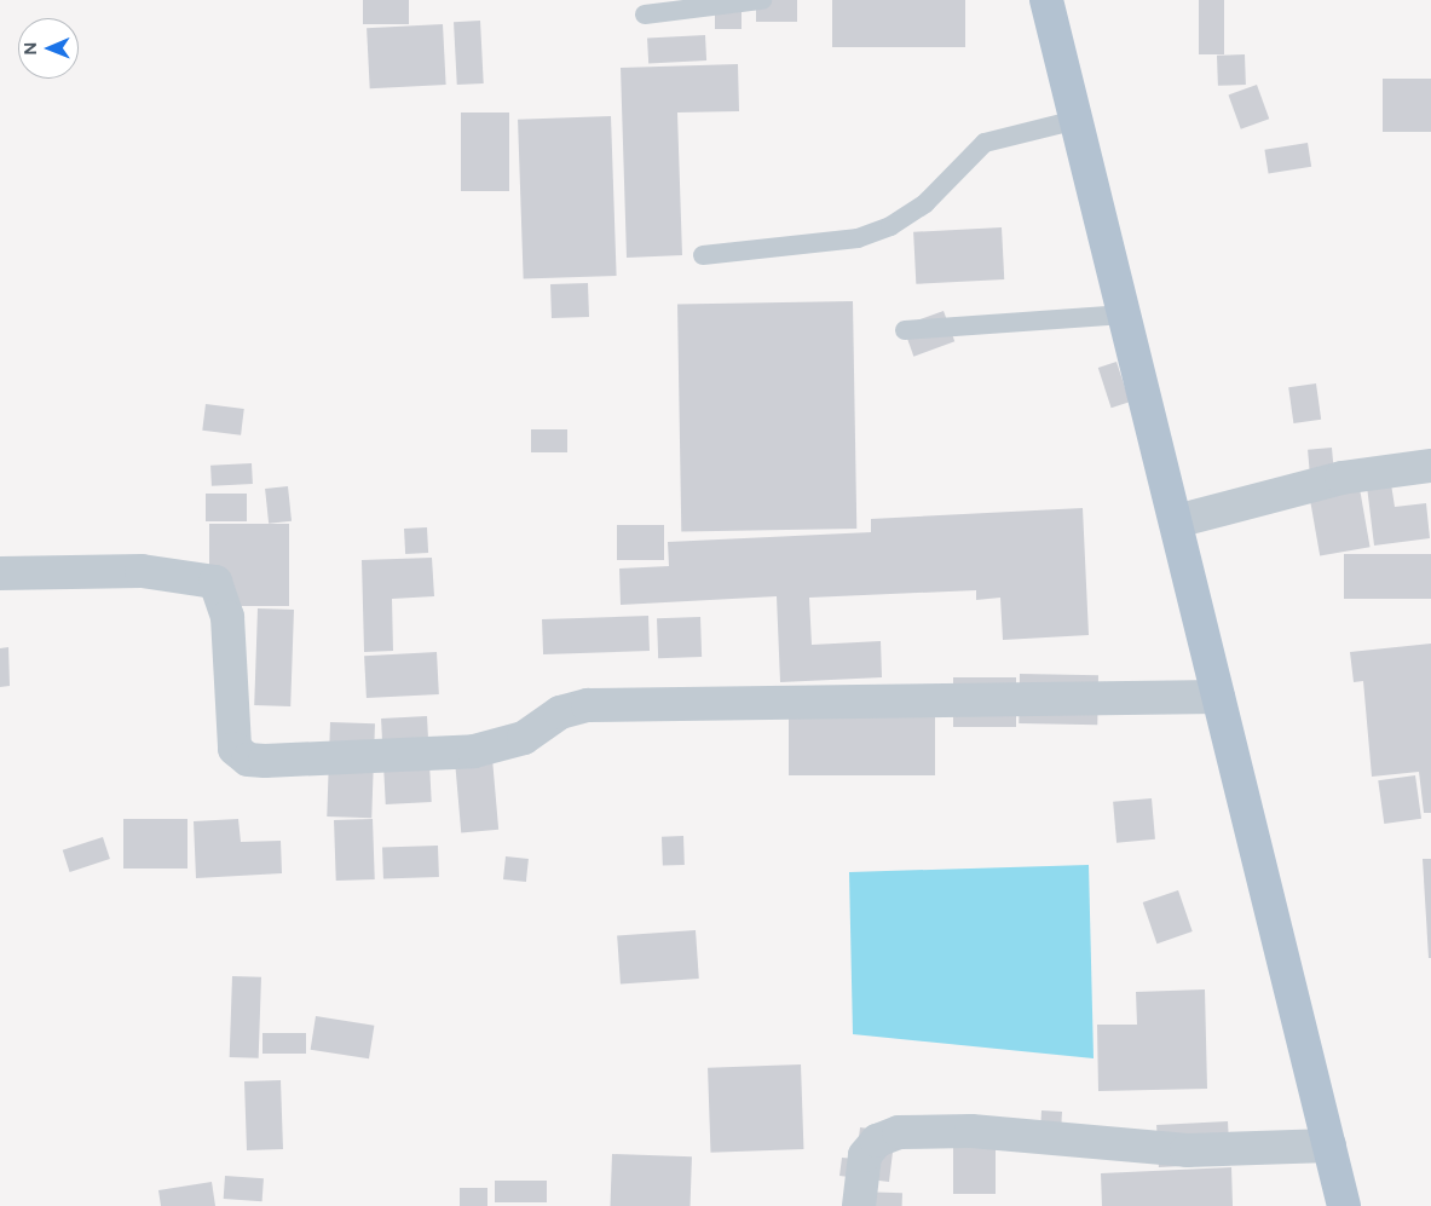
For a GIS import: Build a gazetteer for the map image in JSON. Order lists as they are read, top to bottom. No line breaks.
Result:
{"north":"left"}
